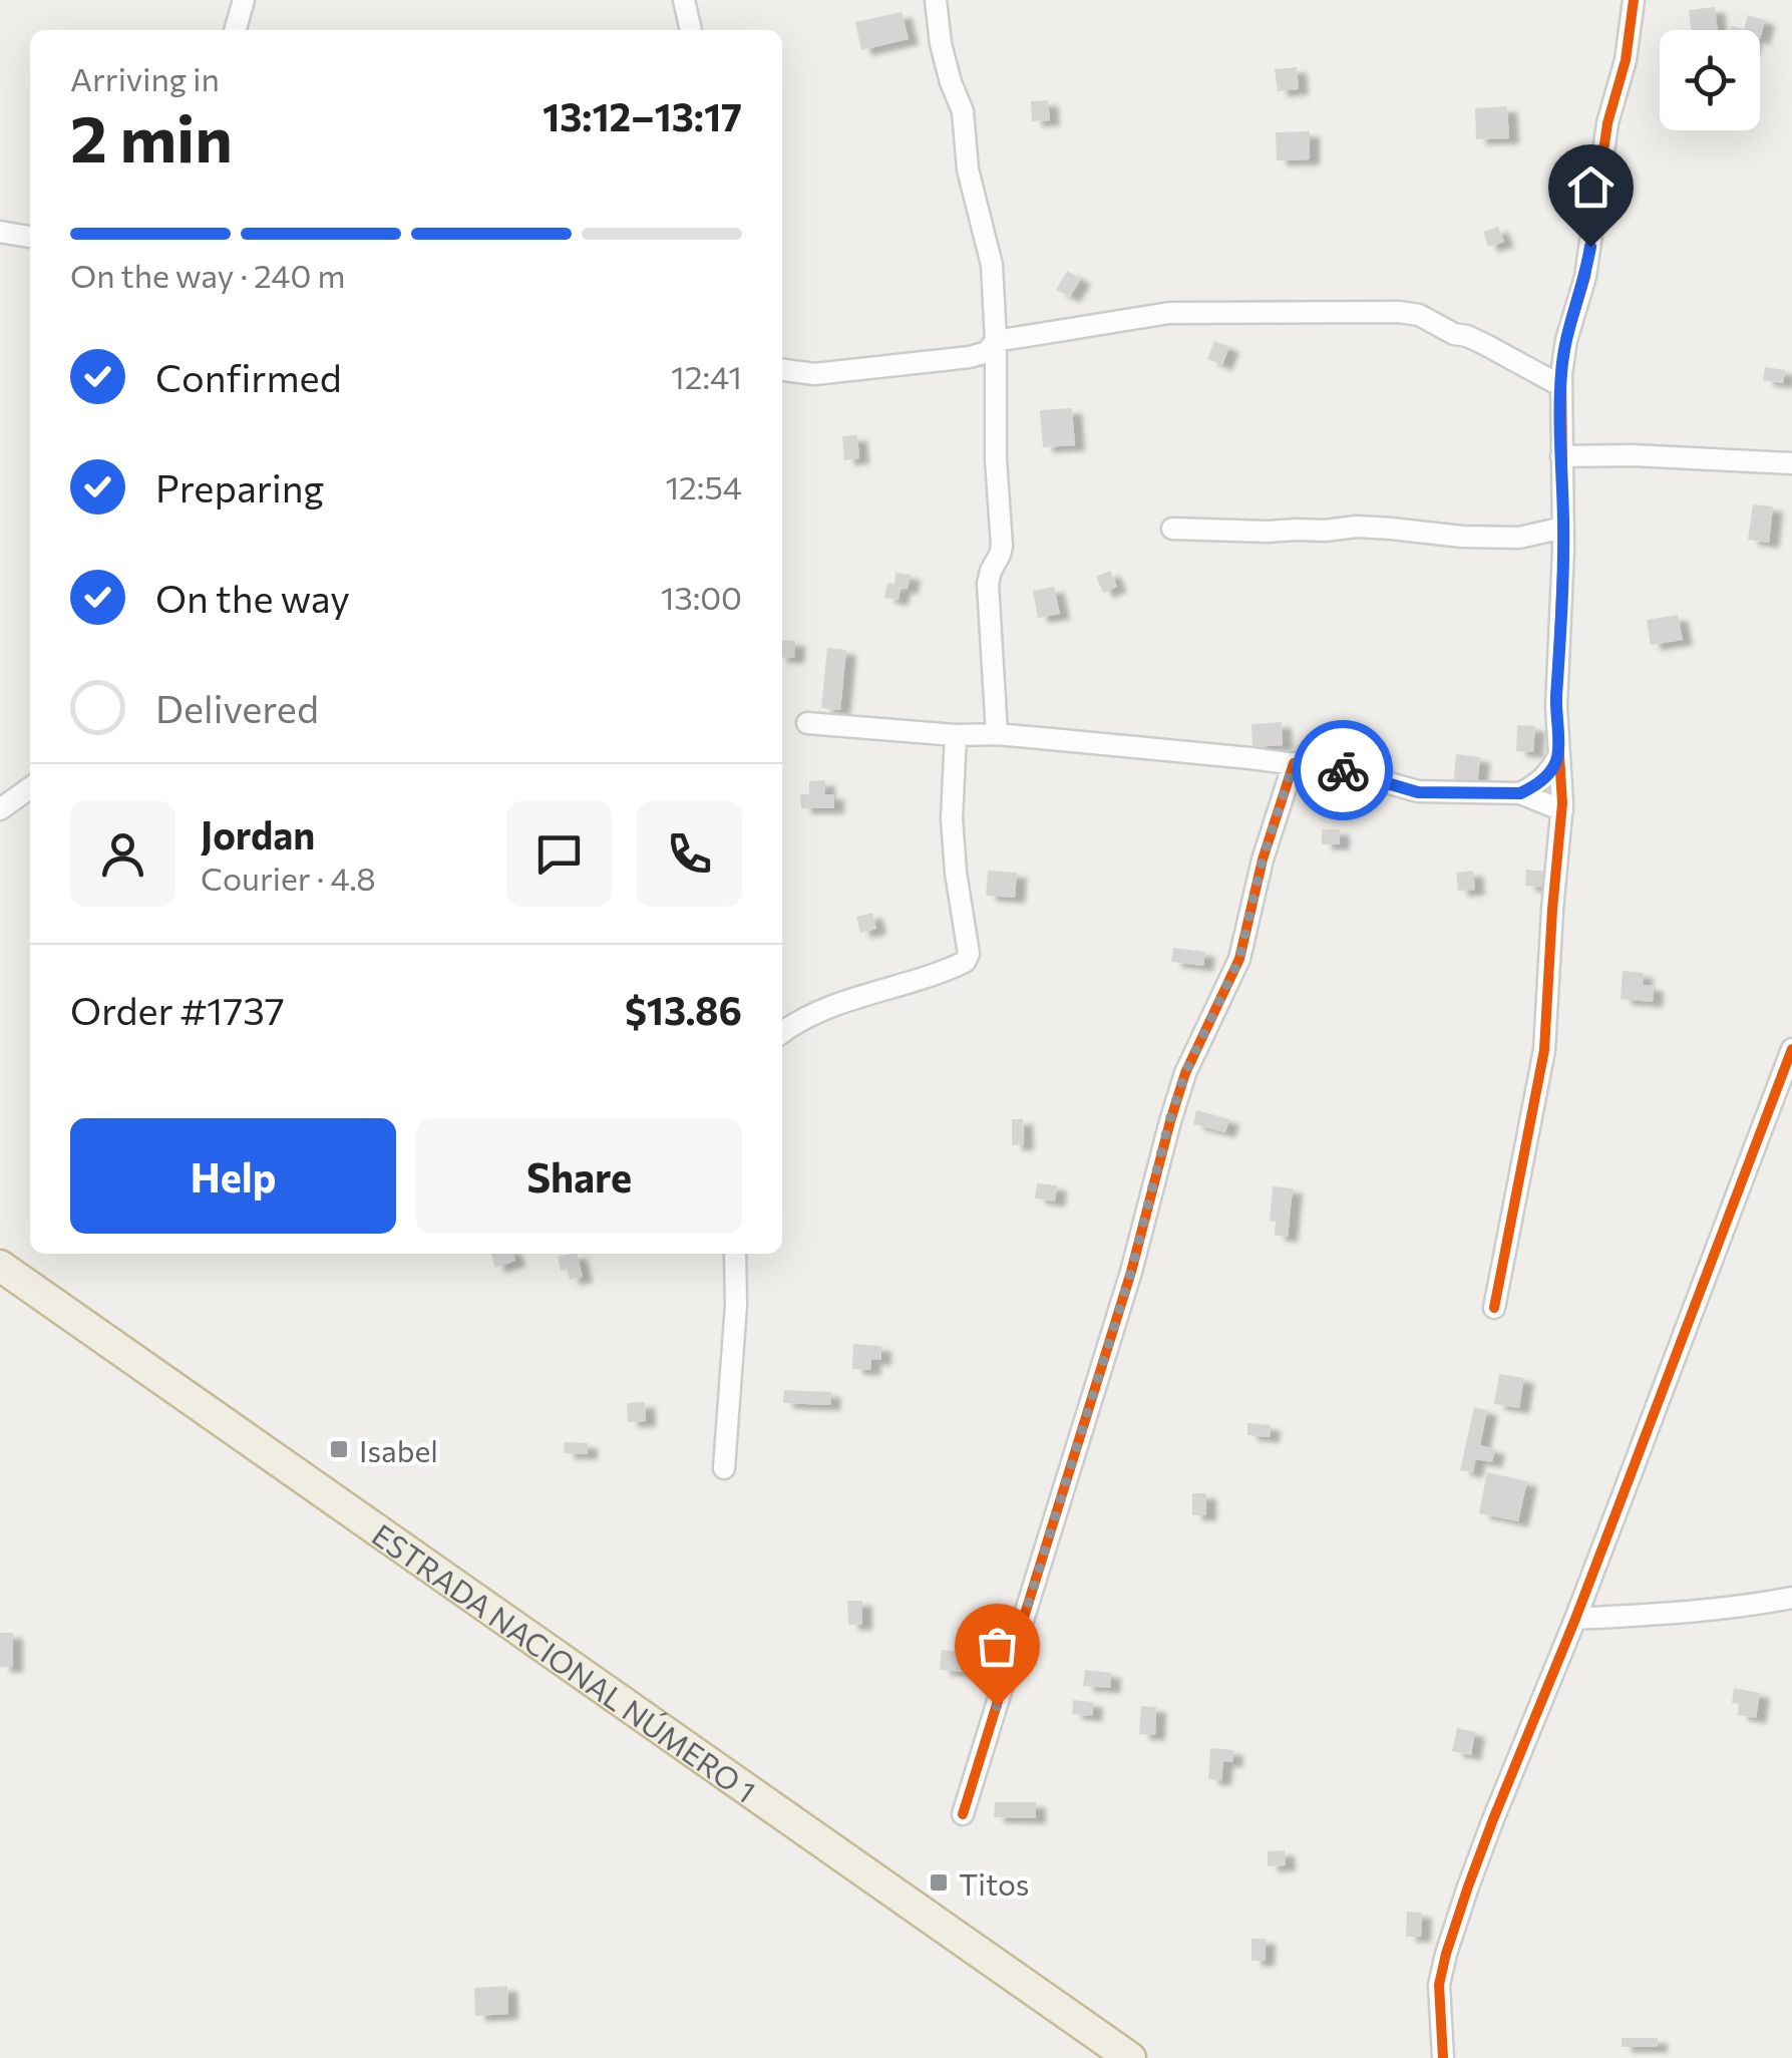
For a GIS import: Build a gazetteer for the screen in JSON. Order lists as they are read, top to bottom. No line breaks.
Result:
{"streets":{"highway":["ESTRADA NACIONAL NÚMERO 1"]},"places":{"transit":["Isabel","Titos"]},"page":{"heading":["2 min","Arriving in","13:12–13:17"],"panel":["Jordan","Courier · 4.8","Order #1737","$13.86"],"bar":"On the way · 240 m","list":[["Confirmed","12:41"],["Preparing","12:54"],["On the way","13:00"],"Delivered"],"buttons":["Help","Share"]}}
